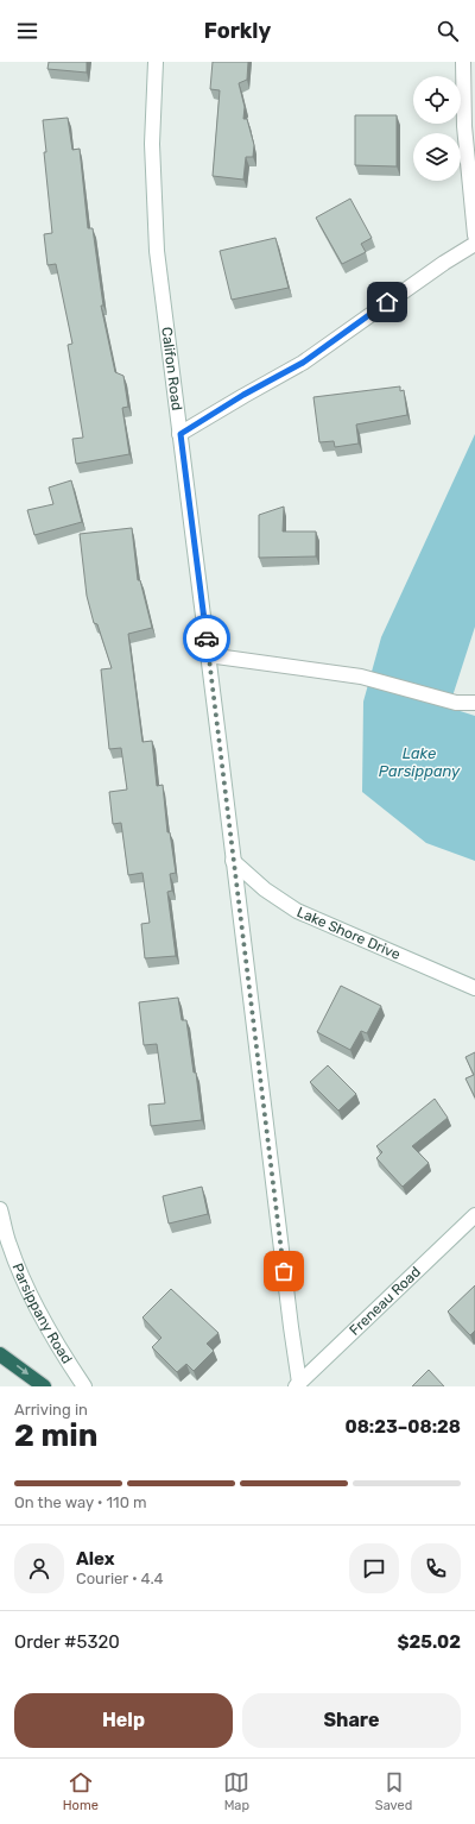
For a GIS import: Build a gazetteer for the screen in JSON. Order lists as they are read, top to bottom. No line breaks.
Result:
{"streets":{"street":["Califon Road","Lake Shore Drive","Freneau Road","Parsippany Road"]},"crossings":[["Califon Road","Lake Shore Drive"],["Califon Road","Freneau Road"]],"water":["Lake Parsippany"],"page":{"header":"Forkly","heading":["2 min","Arriving in","08:23–08:28"],"panel":["Alex","Courier · 4.4","Order #5320","$25.02"],"bar":"On the way · 110 m","buttons":["Help","Share"],"tabs":["Home","Map","Saved"]}}
